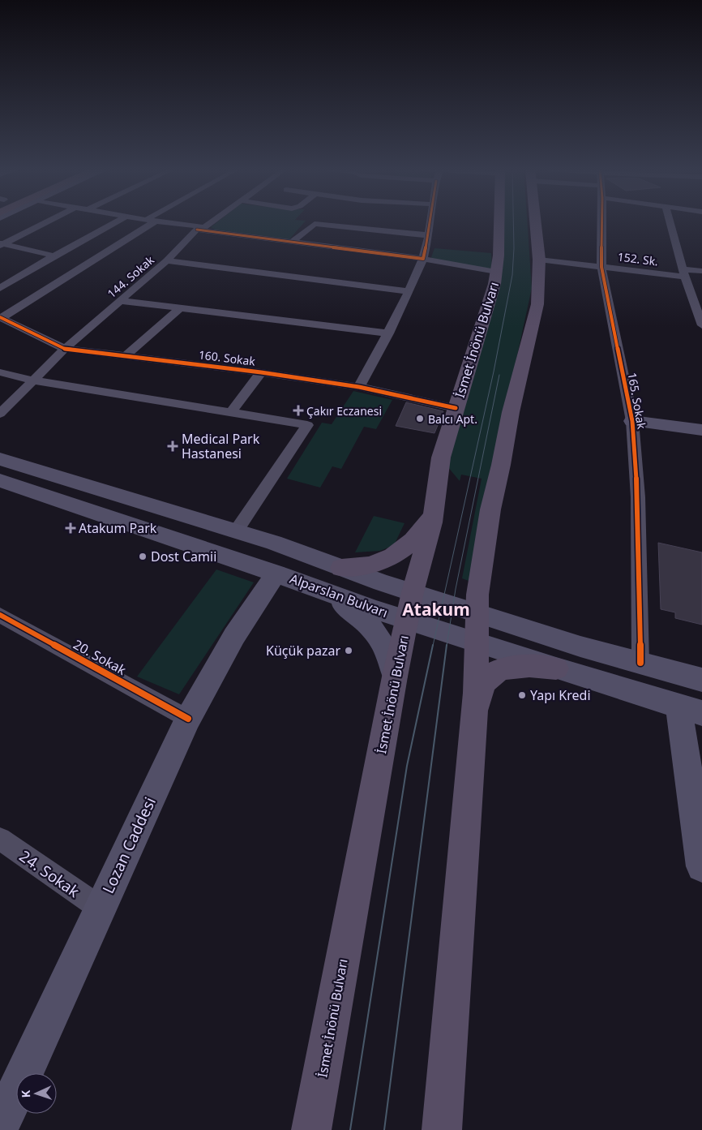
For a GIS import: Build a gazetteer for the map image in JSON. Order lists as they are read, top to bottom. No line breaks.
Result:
{"streets":{"main road":["İsmet İnönü Bulvarı","Alparslan Bulvarı","Lozan Caddesi"],"street":["152. Sk.","144. Sokak","160. Sokak","165. Sokak","20. Sokak","24. Sokak"]},"crossings":[["152. Sk.","165. Sokak"],["144. Sokak","160. Sokak"],["İsmet İnönü Bulvarı","160. Sokak"],["İsmet İnönü Bulvarı","Alparslan Bulvarı"],["165. Sokak","Alparslan Bulvarı"],["Alparslan Bulvarı","Lozan Caddesi"],["20. Sokak","Lozan Caddesi"],["Lozan Caddesi","24. Sokak"]],"districts":["Atakum"],"places":{"health":["Çakır Eczanesi","Medical Park Hastanesi","Atakum Park"],"other":["Balcı Apt.","Dost Camii","Küçük pazar","Yapı Kredi"]},"north":"left"}
